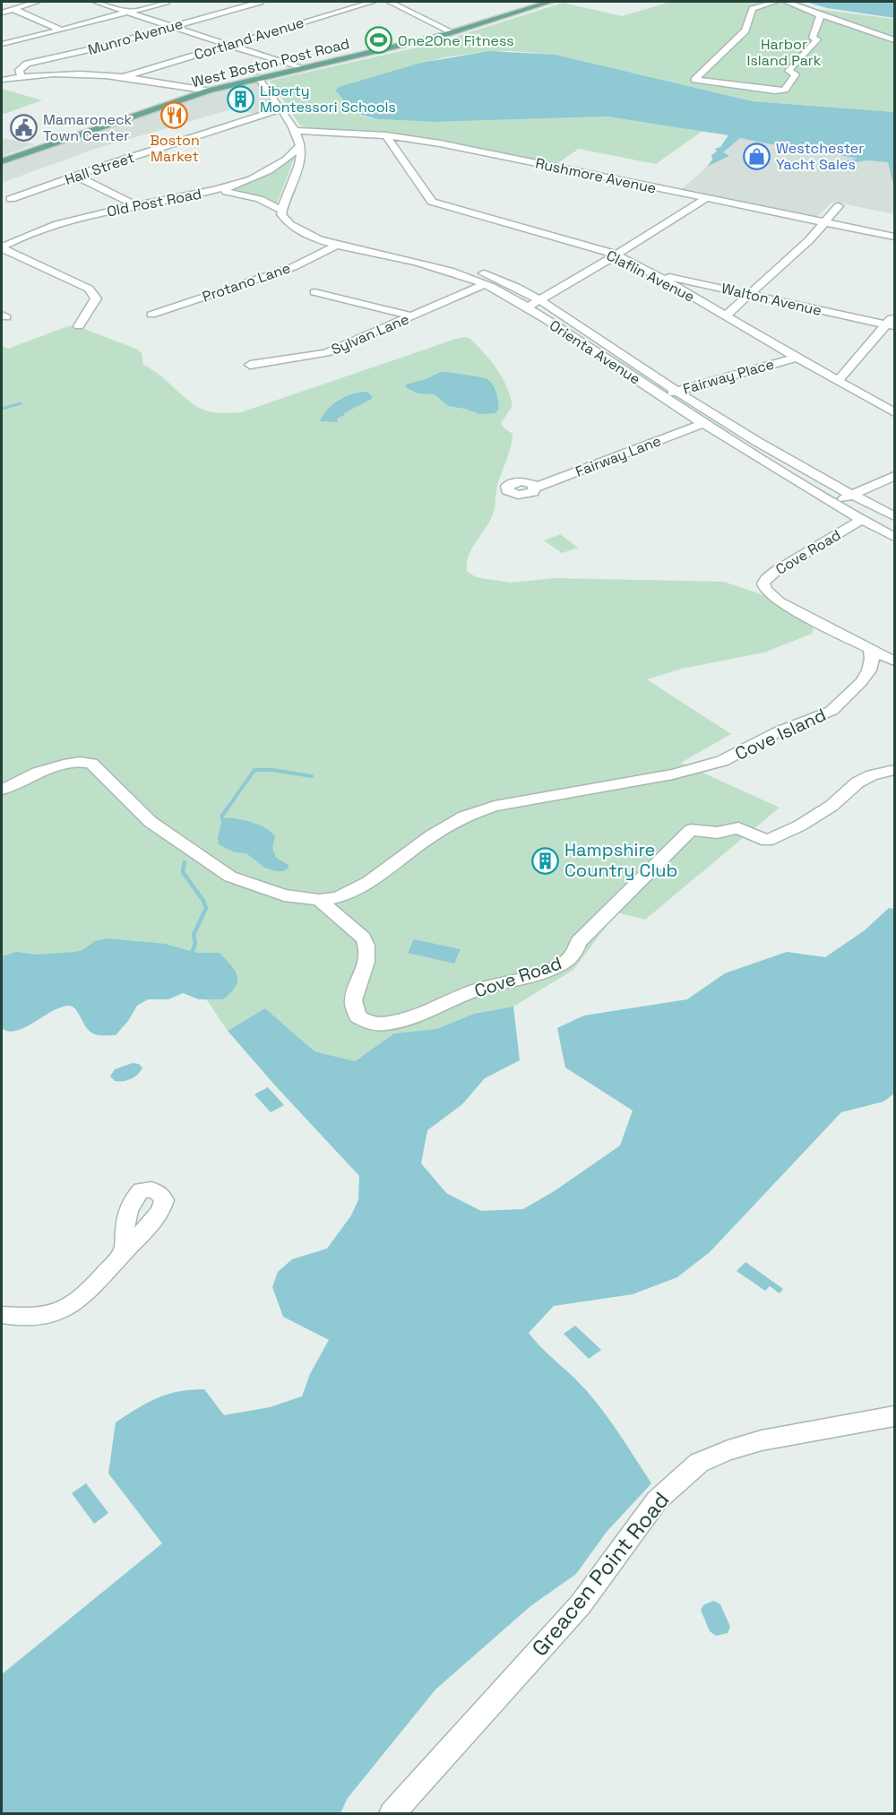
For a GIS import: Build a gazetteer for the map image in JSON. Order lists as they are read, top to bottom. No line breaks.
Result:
{"streets":{"main road":["West Boston Post Road"],"street":["Munro Avenue","Cortland Avenue","Hall Street","Rushmore Avenue","Old Post Road","Claflin Avenue","Protano Lane","Walton Avenue","Sylvan Lane","Orienta Avenue","Fairway Place","Fairway Lane","Cove Road","Cove Island","Greacen Point Road"]},"crossings":[["Rushmore Avenue","Claflin Avenue"],["Old Post Road","Orienta Avenue"],["Claflin Avenue","Walton Avenue"],["Claflin Avenue","Fairway Place"],["Protano Lane","Orienta Avenue"],["Sylvan Lane","Orienta Avenue"],["Orienta Avenue","Fairway Place"],["Orienta Avenue","Fairway Lane"],["Orienta Avenue","Cove Road"],["Cove Road","Cove Island"]],"parks":["Harbor Island Park"],"places":{"sports":["One2One Fitness"],"building":["Liberty Montessori Schools","Hampshire Country Club"],"restaurant":["Boston Market"],"public building":["Mamaroneck Town Center"],"shop":["Westchester Yacht Sales"]}}
